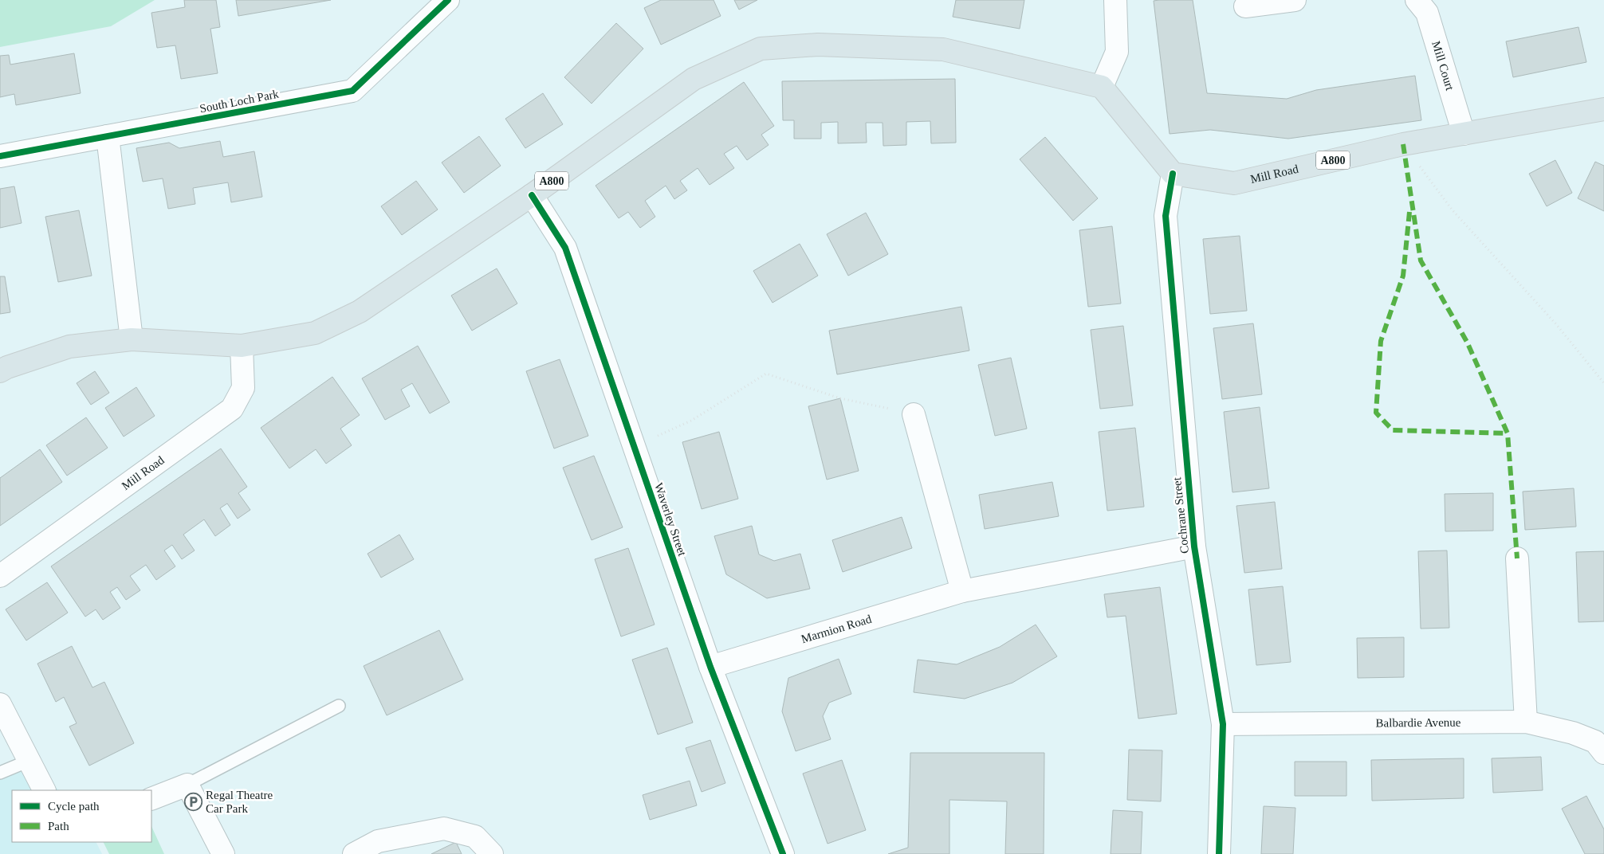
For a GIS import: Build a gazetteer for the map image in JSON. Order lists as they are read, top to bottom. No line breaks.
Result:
{"streets":{"main road":["A800","Mill Road"],"street":["Mill Court","South Loch Park","Cochrane Street","Waverley Street","Marmion Road","Balbardie Avenue"]},"crossings":[["Mill Court","Mill Road"],["A800","Mill Road"],["A800","Waverley Street"],["Mill Road","Cochrane Street"],["Cochrane Street","Marmion Road"],["Cochrane Street","Balbardie Avenue"],["Waverley Street","Marmion Road"]],"places":{"parking":["Regal Theatre Car Park"]},"legend":["Cycle path","Path"]}
